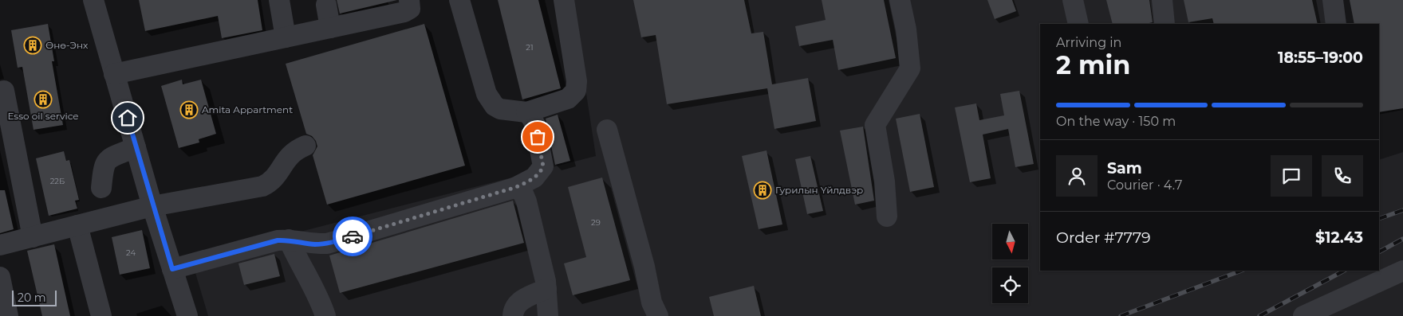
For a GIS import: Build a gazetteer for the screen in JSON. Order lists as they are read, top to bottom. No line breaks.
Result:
{"places":{"building":["Өнө-Энх","Esso oil service","Amita Appartment","Гурилын Үйлдвэр"]},"house_numbers":["21","22Б","29","24"],"scale_bar":"20 m","north":"bottom","page":{"heading":["2 min","Arriving in","18:55–19:00"],"panel":["Sam","Courier · 4.7","Order #7779","$12.43"],"bar":"On the way · 150 m","scale":"20 m"}}
